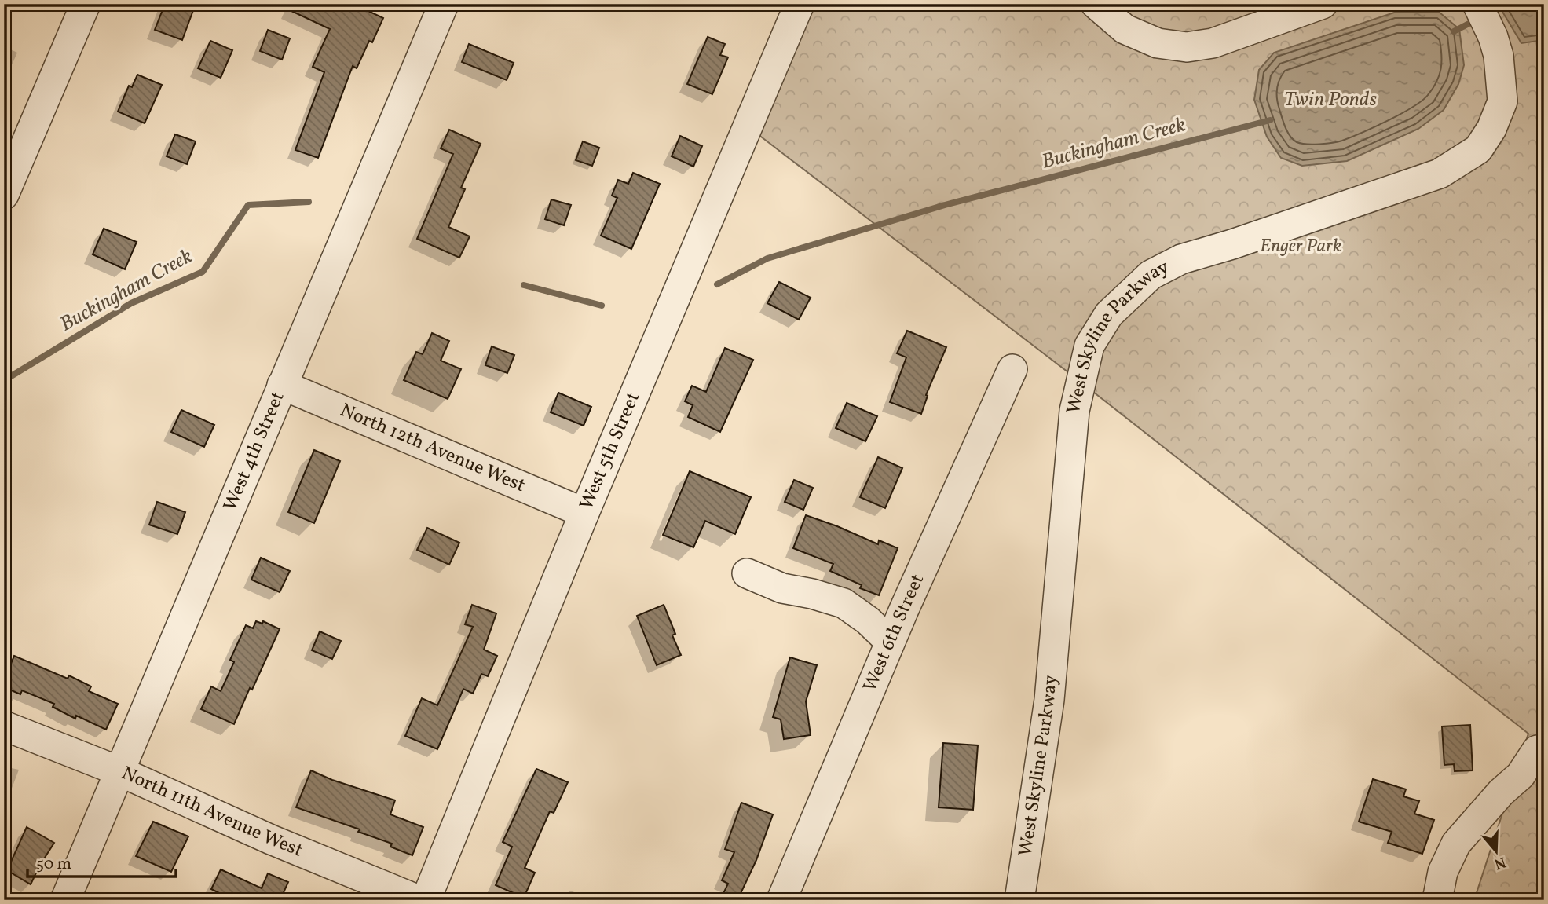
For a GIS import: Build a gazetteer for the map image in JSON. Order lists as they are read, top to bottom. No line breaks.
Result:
{"streets":{"street":["West Skyline Parkway","North 12th Avenue West","West 5th Street","West 4th Street","West 6th Street","North 11th Avenue West"]},"crossings":[["North 12th Avenue West","West 5th Street"],["North 12th Avenue West","West 4th Street"],["West 4th Street","North 11th Avenue West"]],"water":["Twin Ponds","Buckingham Creek"],"parks":["Enger Park"],"scale_bar":"50 m","north":"bottom"}
